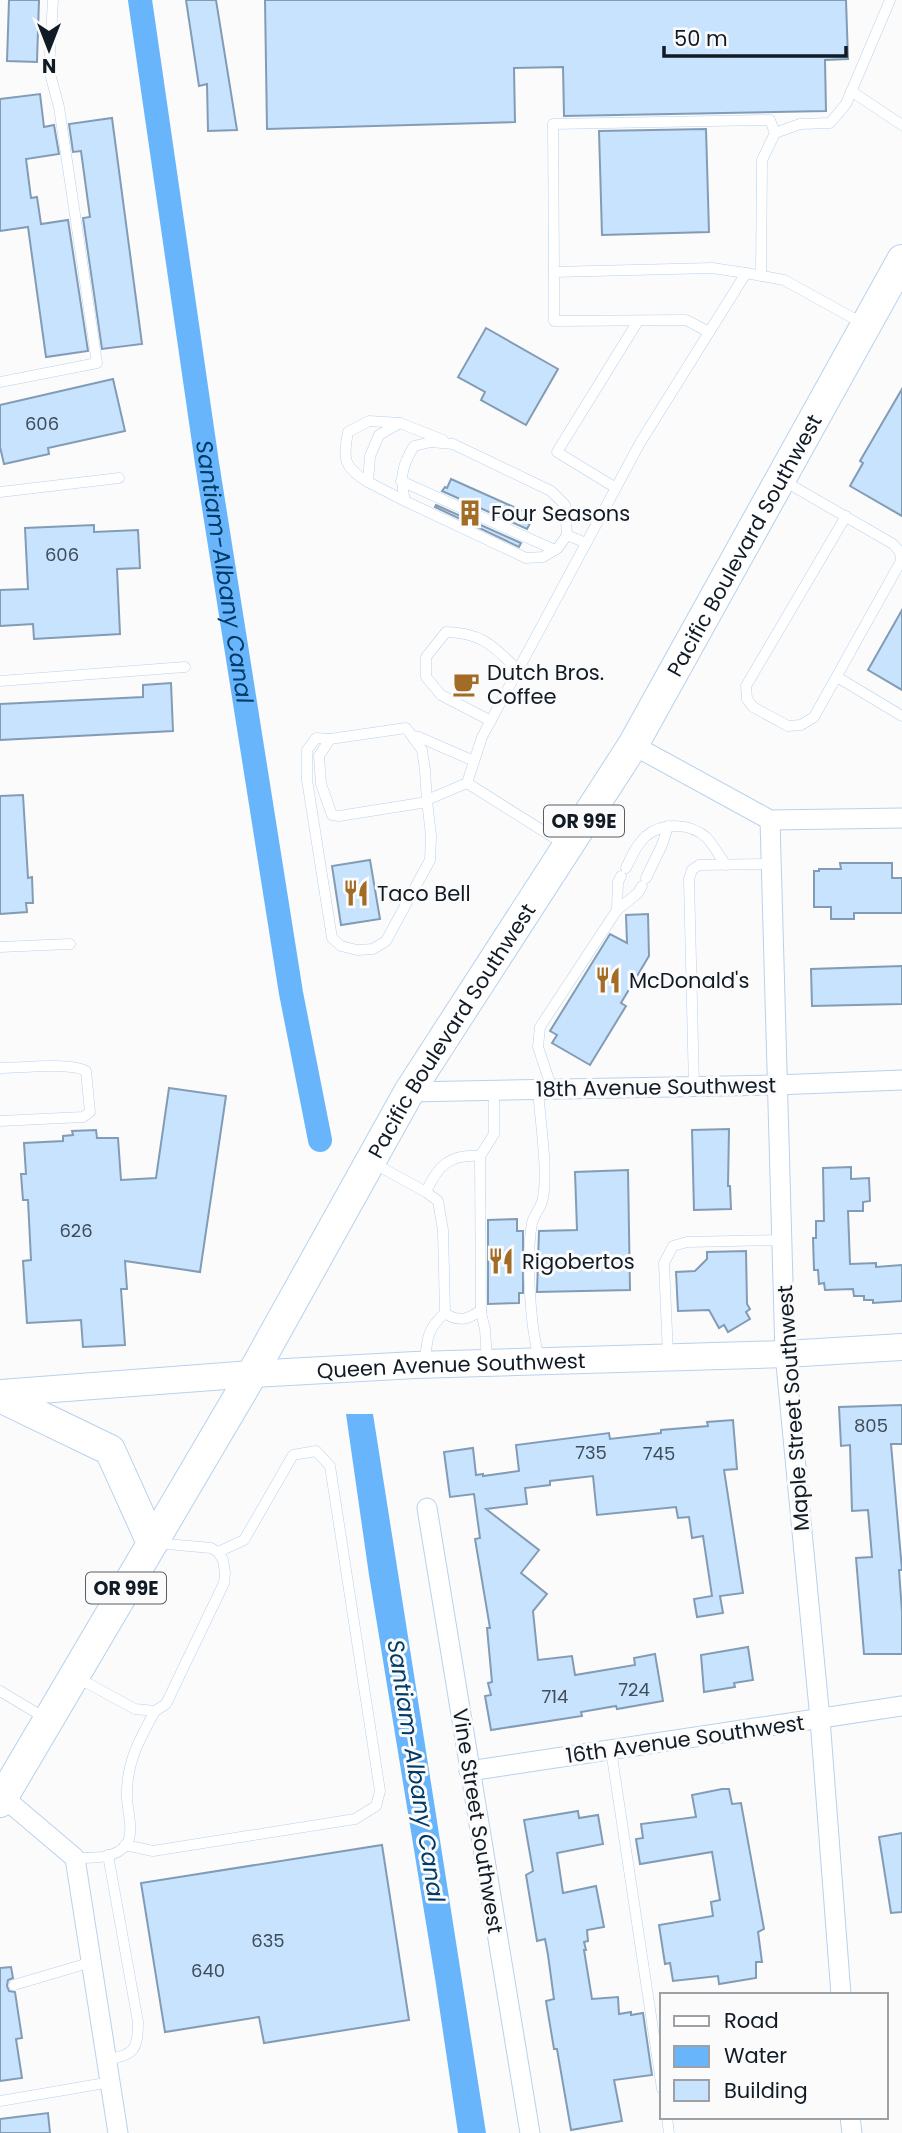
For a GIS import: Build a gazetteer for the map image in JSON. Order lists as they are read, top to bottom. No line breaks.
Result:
{"streets":{"main road":["Pacific Boulevard Southwest","OR 99E","Queen Avenue Southwest"],"street":["18th Avenue Southwest","Maple Street Southwest","16th Avenue Southwest","Vine Street Southwest"]},"crossings":[["Pacific Boulevard Southwest","18th Avenue Southwest"],["Pacific Boulevard Southwest","Queen Avenue Southwest"],["18th Avenue Southwest","Maple Street Southwest"],["Queen Avenue Southwest","Maple Street Southwest"],["Maple Street Southwest","16th Avenue Southwest"],["16th Avenue Southwest","Vine Street Southwest"]],"water":["Santiam-Albany Canal"],"places":{"building":["Four Seasons"],"cafe":["Dutch Bros. Coffee"],"restaurant":["Taco Bell","McDonald's","Rigobertos"]},"house_numbers":["606","606","626","805","735","745","724","714","635","640"],"legend":["Road","Water","Building"],"scale_bar":"50 m","north":"bottom"}
